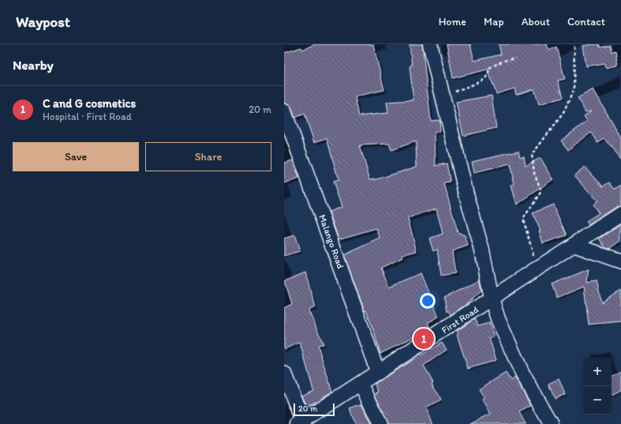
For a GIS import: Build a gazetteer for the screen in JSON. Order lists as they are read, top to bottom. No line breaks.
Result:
{"streets":{"street":["Malango Road","First Road"]},"crossings":[["Malango Road","First Road"]],"scale_bar":"20 m","page":{"header":"Waypost","nav":["Home","Map","About","Contact"],"heading":"Nearby","list":[{"mark":"1","name":"C and G cosmetics","note":"Hospital · First Road","value":"20 m"}],"buttons":["Save","Share"],"pins":"1","map_buttons":["+","−"],"scale":"20 m"}}
